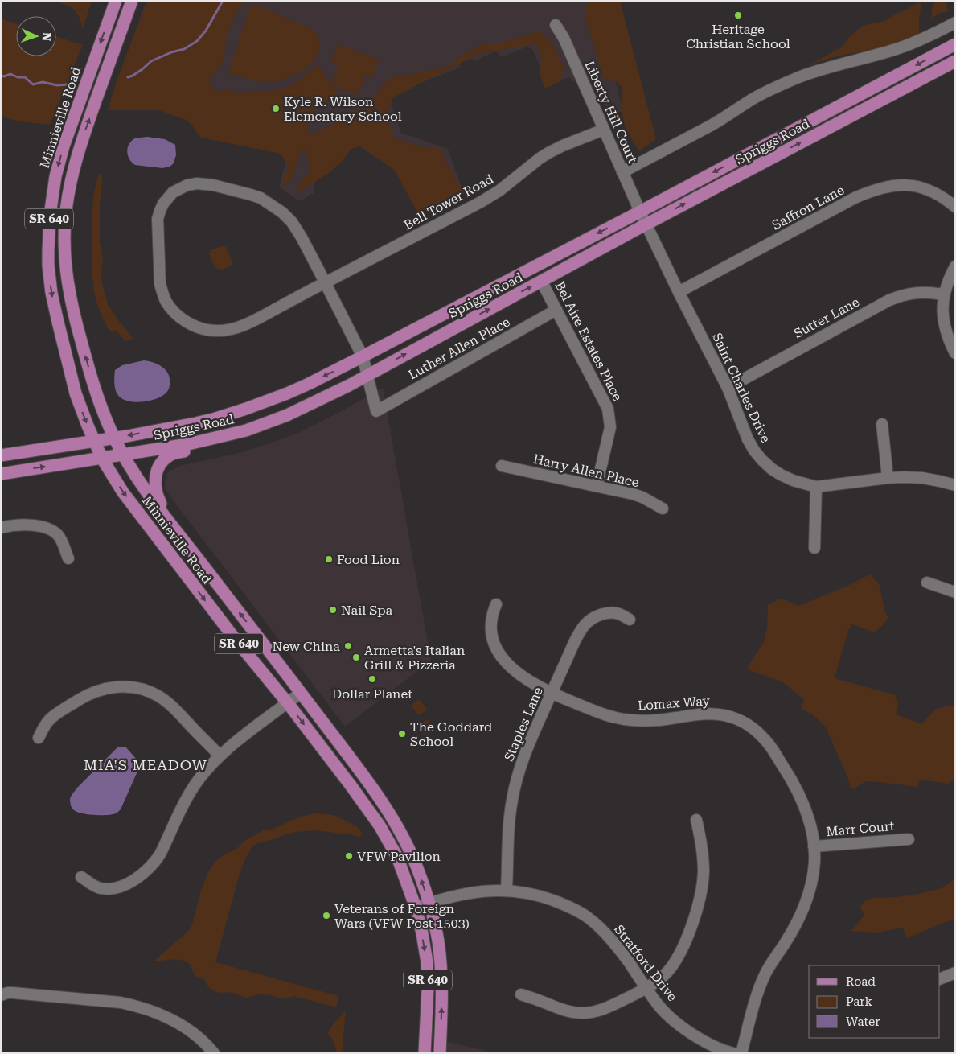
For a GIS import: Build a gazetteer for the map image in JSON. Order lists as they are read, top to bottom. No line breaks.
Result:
{"streets":{"main road":["Minnieville Road","Spriggs Road","SR 640"],"street":["Liberty Hill Court","Bell Tower Road","Saffron Lane","Sutter Lane","Bel Aire Estates Place","Luther Allen Place","Saint Charles Drive","Harry Allen Place","Lomax Way","Staples Lane","Marr Court","Stratford Drive"]},"crossings":[["Liberty Hill Court","Spriggs Road"],["Liberty Hill Court","Bell Tower Road"],["Liberty Hill Court","Saint Charles Drive"],["Minnieville Road","Spriggs Road"],["Minnieville Road","Stratford Drive"],["Spriggs Road","Bel Aire Estates Place"],["Spriggs Road","Luther Allen Place"],["Spriggs Road","Saint Charles Drive"],["Saffron Lane","Saint Charles Drive"],["Sutter Lane","Saint Charles Drive"],["Bel Aire Estates Place","Luther Allen Place"],["Bel Aire Estates Place","Harry Allen Place"],["Lomax Way","Staples Lane"],["Lomax Way","Marr Court"],["Staples Lane","Stratford Drive"]],"districts":["MIA'S MEADOW"],"places":["Heritage Christian School","Kyle R. Wilson Elementary School","Food Lion","Nail Spa","New China","Armetta's Italian Grill & Pizzeria","Dollar Planet","The Goddard School","VFW Pavilion","Veterans of Foreign Wars (VFW Post 1503)"],"legend":["Road","Park","Water"],"north":"right"}
